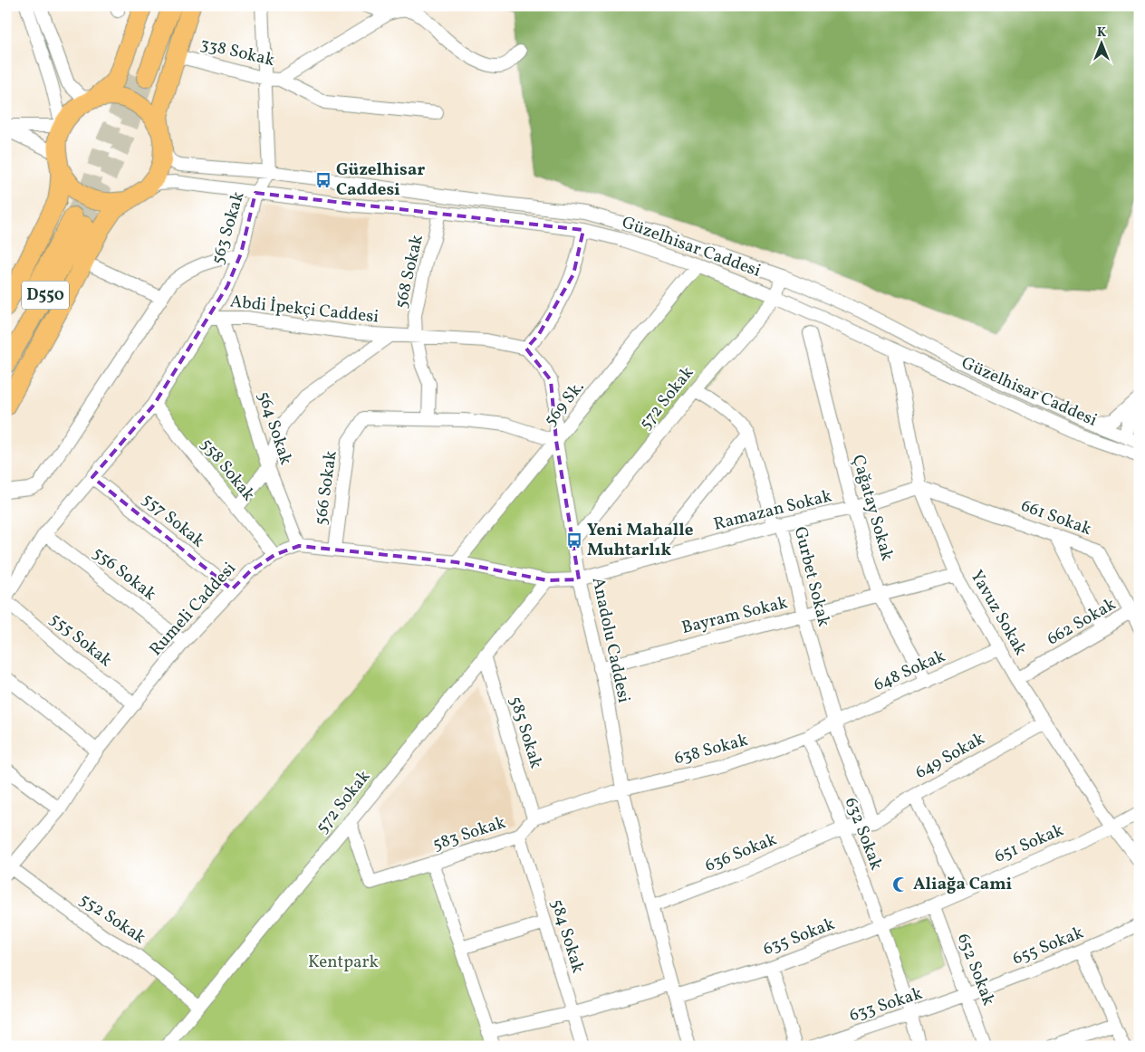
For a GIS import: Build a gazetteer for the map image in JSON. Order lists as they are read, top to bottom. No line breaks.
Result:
{"streets":{"highway":["D550"],"street":["338 Sokak","563 Sokak","Güzelhisar Caddesi","568 Sokak","Abdi İpekçi Caddesi","572 Sokak","569 Sk.","564 Sokak","558 Sokak","566 Sokak","Çağatay Sokak","Ramazan Sokak","661 Sokak","557 Sokak","556 Sokak","Gurbet Sokak","Rumeli Caddesi","Yavuz Sokak","Bayram Sokak","662 Sokak","555 Sokak","Anadolu Caddesi","648 Sokak","585 Sokak","638 Sokak","649 Sokak","583 Sokak","632 Sokak","651 Sokak","636 Sokak","552 Sokak","584 Sokak","635 Sokak","655 Sokak","652 Sokak","633 Sokak"]},"crossings":[["563 Sokak","Güzelhisar Caddesi"],["563 Sokak","Abdi İpekçi Caddesi"],["Güzelhisar Caddesi","568 Sokak"],["Güzelhisar Caddesi","572 Sokak"],["Güzelhisar Caddesi","569 Sk."],["Güzelhisar Caddesi","Yavuz Sokak"],["568 Sokak","Abdi İpekçi Caddesi"],["568 Sokak","566 Sokak"],["Abdi İpekçi Caddesi","564 Sokak"],["Abdi İpekçi Caddesi","558 Sokak"],["Abdi İpekçi Caddesi","557 Sokak"],["Abdi İpekçi Caddesi","556 Sokak"],["Abdi İpekçi Caddesi","555 Sokak"],["Abdi İpekçi Caddesi","Anadolu Caddesi"],["572 Sokak","Gurbet Sokak"],["572 Sokak","Rumeli Caddesi"],["572 Sokak","Anadolu Caddesi"],["572 Sokak","585 Sokak"],["572 Sokak","583 Sokak"],["572 Sokak","552 Sokak"],["569 Sk.","Rumeli Caddesi"],["569 Sk.","Anadolu Caddesi"],["564 Sokak","Rumeli Caddesi"],["558 Sokak","Rumeli Caddesi"],["566 Sokak","Rumeli Caddesi"],["Çağatay Sokak","Ramazan Sokak"],["Çağatay Sokak","Bayram Sokak"],["Çağatay Sokak","648 Sokak"],["Ramazan Sokak","661 Sokak"],["Ramazan Sokak","Gurbet Sokak"],["Ramazan Sokak","Rumeli Caddesi"],["Ramazan Sokak","Yavuz Sokak"],["Ramazan Sokak","Anadolu Caddesi"],["661 Sokak","Yavuz Sokak"],["661 Sokak","662 Sokak"],["557 Sokak","Rumeli Caddesi"],["556 Sokak","Rumeli Caddesi"],["Gurbet Sokak","Bayram Sokak"],["Gurbet Sokak","648 Sokak"],["Gurbet Sokak","649 Sokak"],["Gurbet Sokak","636 Sokak"],["Rumeli Caddesi","555 Sokak"],["Rumeli Caddesi","Anadolu Caddesi"],["Rumeli Caddesi","552 Sokak"],["Yavuz Sokak","Bayram Sokak"],["Yavuz Sokak","662 Sokak"],["Yavuz Sokak","648 Sokak"],["Yavuz Sokak","649 Sokak"],["Yavuz Sokak","651 Sokak"],["Bayram Sokak","Anadolu Caddesi"],["Anadolu Caddesi","638 Sokak"],["Anadolu Caddesi","636 Sokak"],["Anadolu Caddesi","635 Sokak"],["648 Sokak","638 Sokak"],["648 Sokak","632 Sokak"],["585 Sokak","583 Sokak"],["638 Sokak","632 Sokak"],["649 Sokak","636 Sokak"],["583 Sokak","584 Sokak"],["632 Sokak","636 Sokak"],["632 Sokak","635 Sokak"],["632 Sokak","633 Sokak"],["651 Sokak","635 Sokak"],["651 Sokak","652 Sokak"],["584 Sokak","635 Sokak"],["635 Sokak","652 Sokak"],["655 Sokak","652 Sokak"],["655 Sokak","633 Sokak"],["652 Sokak","633 Sokak"]],"parks":["Kentpark"],"places":{"bus stop":["Güzelhisar Caddesi","Yeni Mahalle Muhtarlık"],"mosque":["Aliağa Cami"]},"north":"top"}
